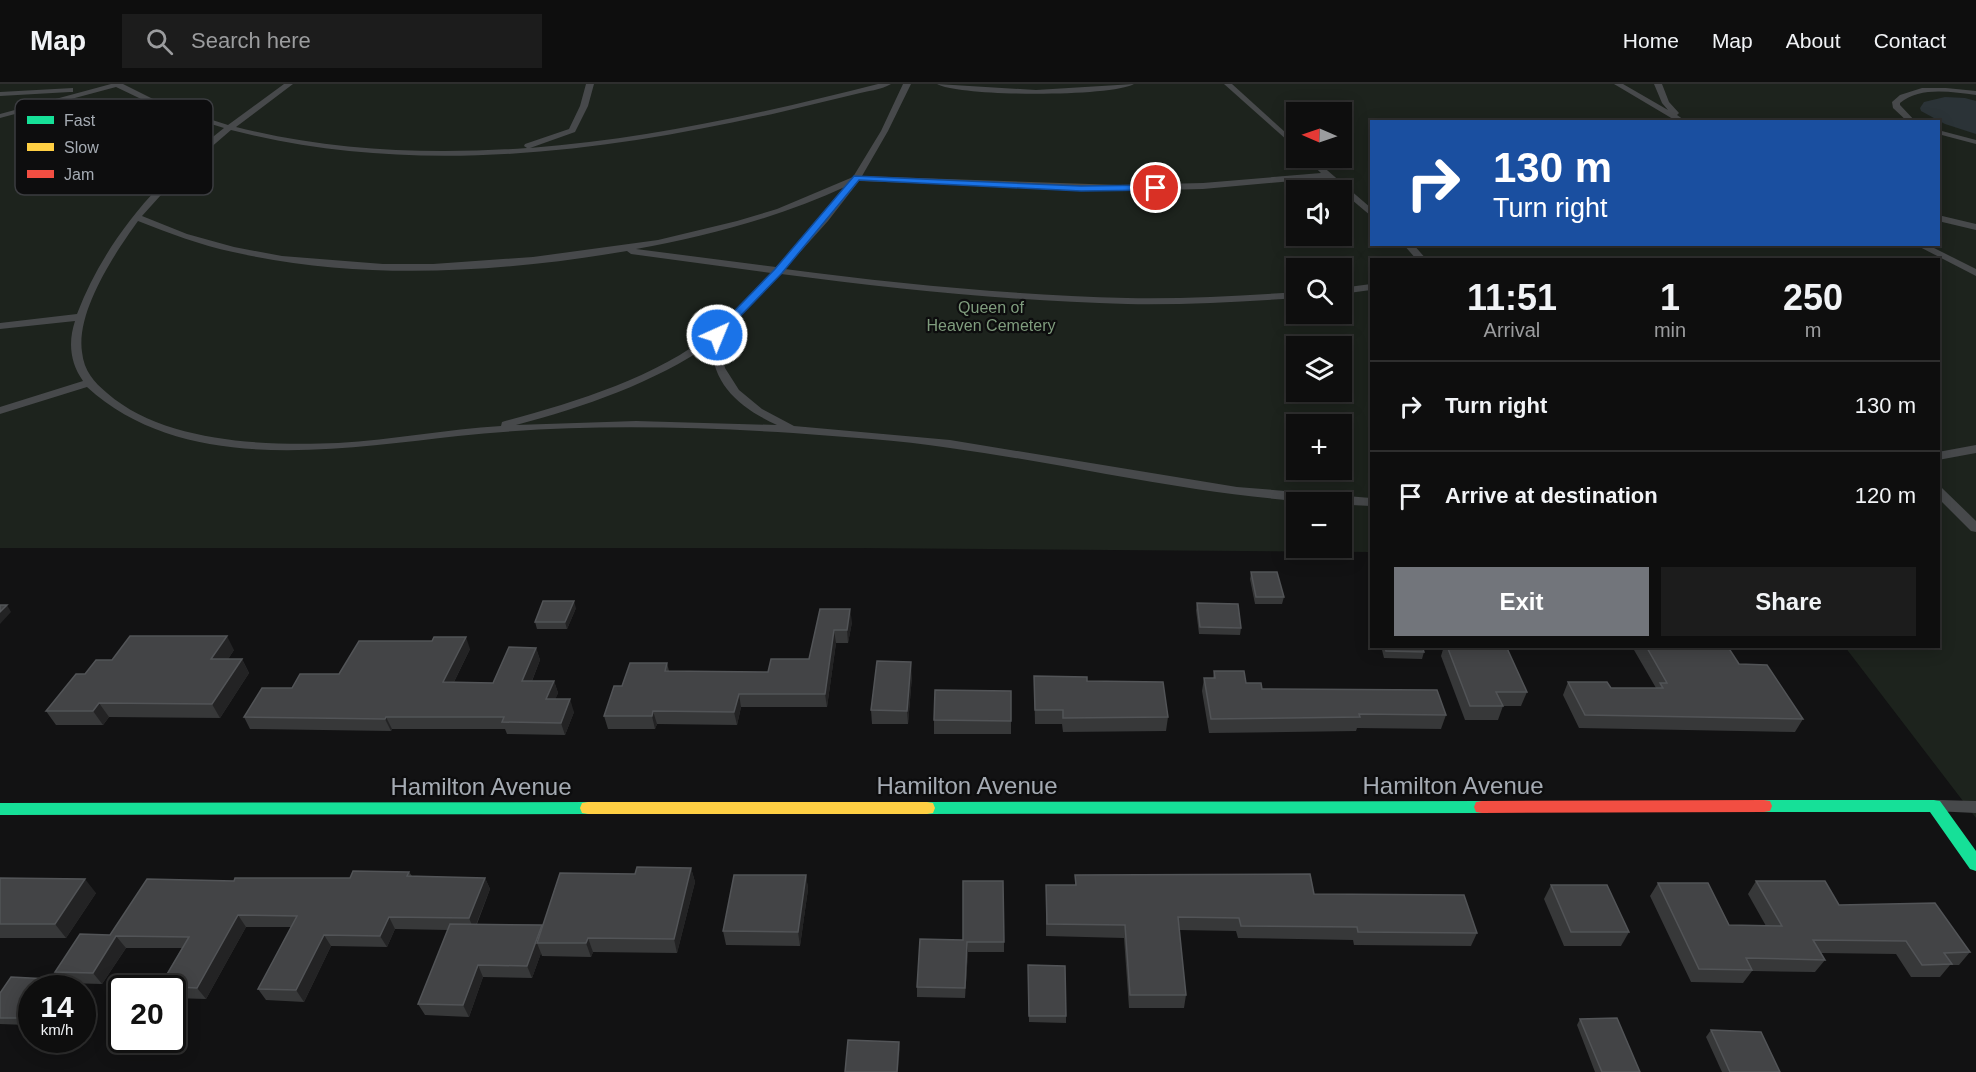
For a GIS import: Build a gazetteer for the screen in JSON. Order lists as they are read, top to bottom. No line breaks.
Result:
{"streets":{"street":["Hamilton Avenue"]},"parks":["Queen of Heaven Cemetery"],"legend":["Fast","Slow","Jam"],"north":"left","page":{"header":"Map","search":"Search here","nav":["Home","Map","About","Contact"],"map_buttons":["+","−"],"turn":["130 m","Turn right"],"eta":["11:51","Arrival","1","min","250","m"],"list":[{"name":"Turn right","value":"130 m"},{"name":"Arrive at destination","value":"120 m"}],"buttons":["Exit","Share"],"speed":"14 km/h","limit":"20"}}
